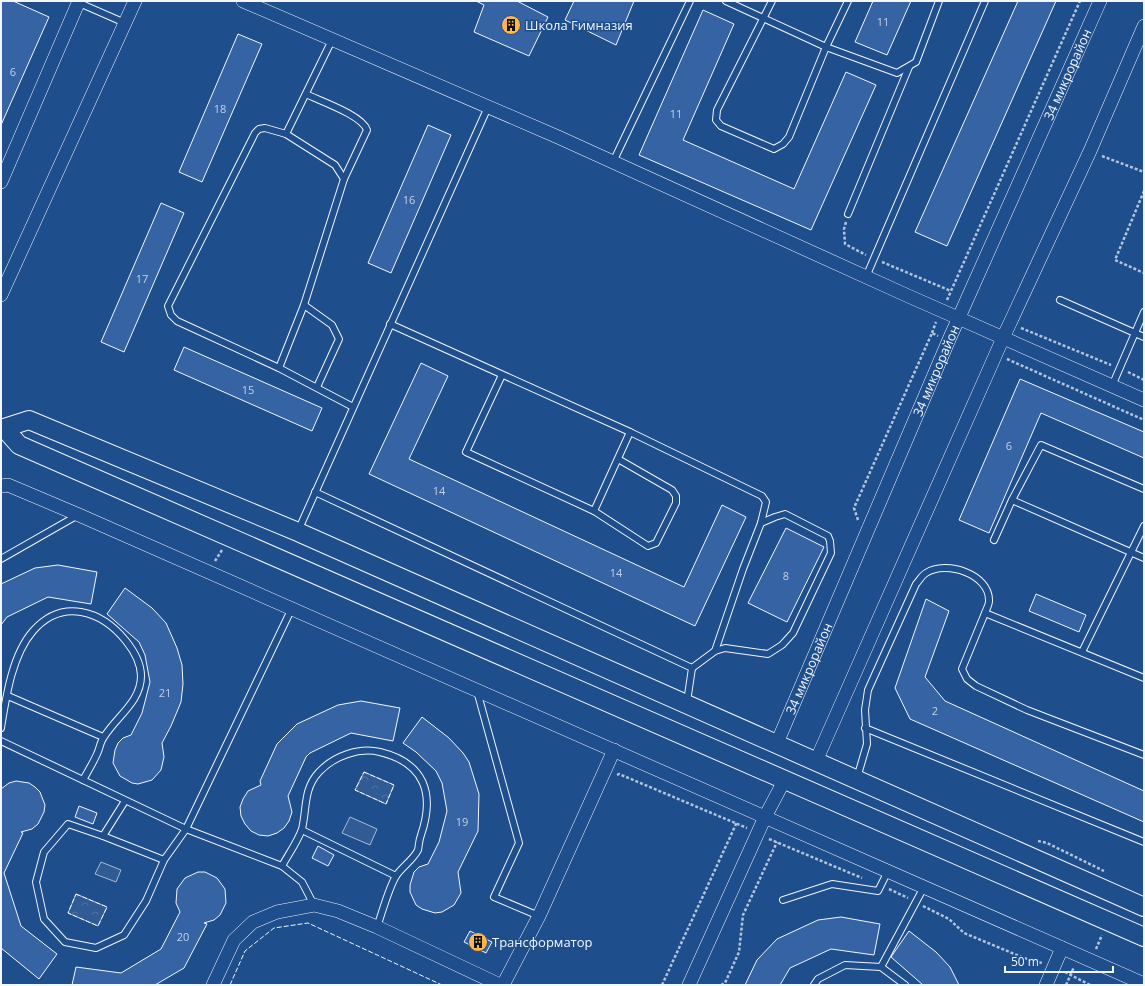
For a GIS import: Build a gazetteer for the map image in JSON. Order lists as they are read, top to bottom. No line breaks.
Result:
{"streets":{"street":["34 микрорайон"]},"places":{"building":["Школа Гимназия","Трансформатор"]},"house_numbers":["11","6","18","11","16","17","15","6","14","14","8","21","2","19","20"],"scale_bar":"50 m"}
